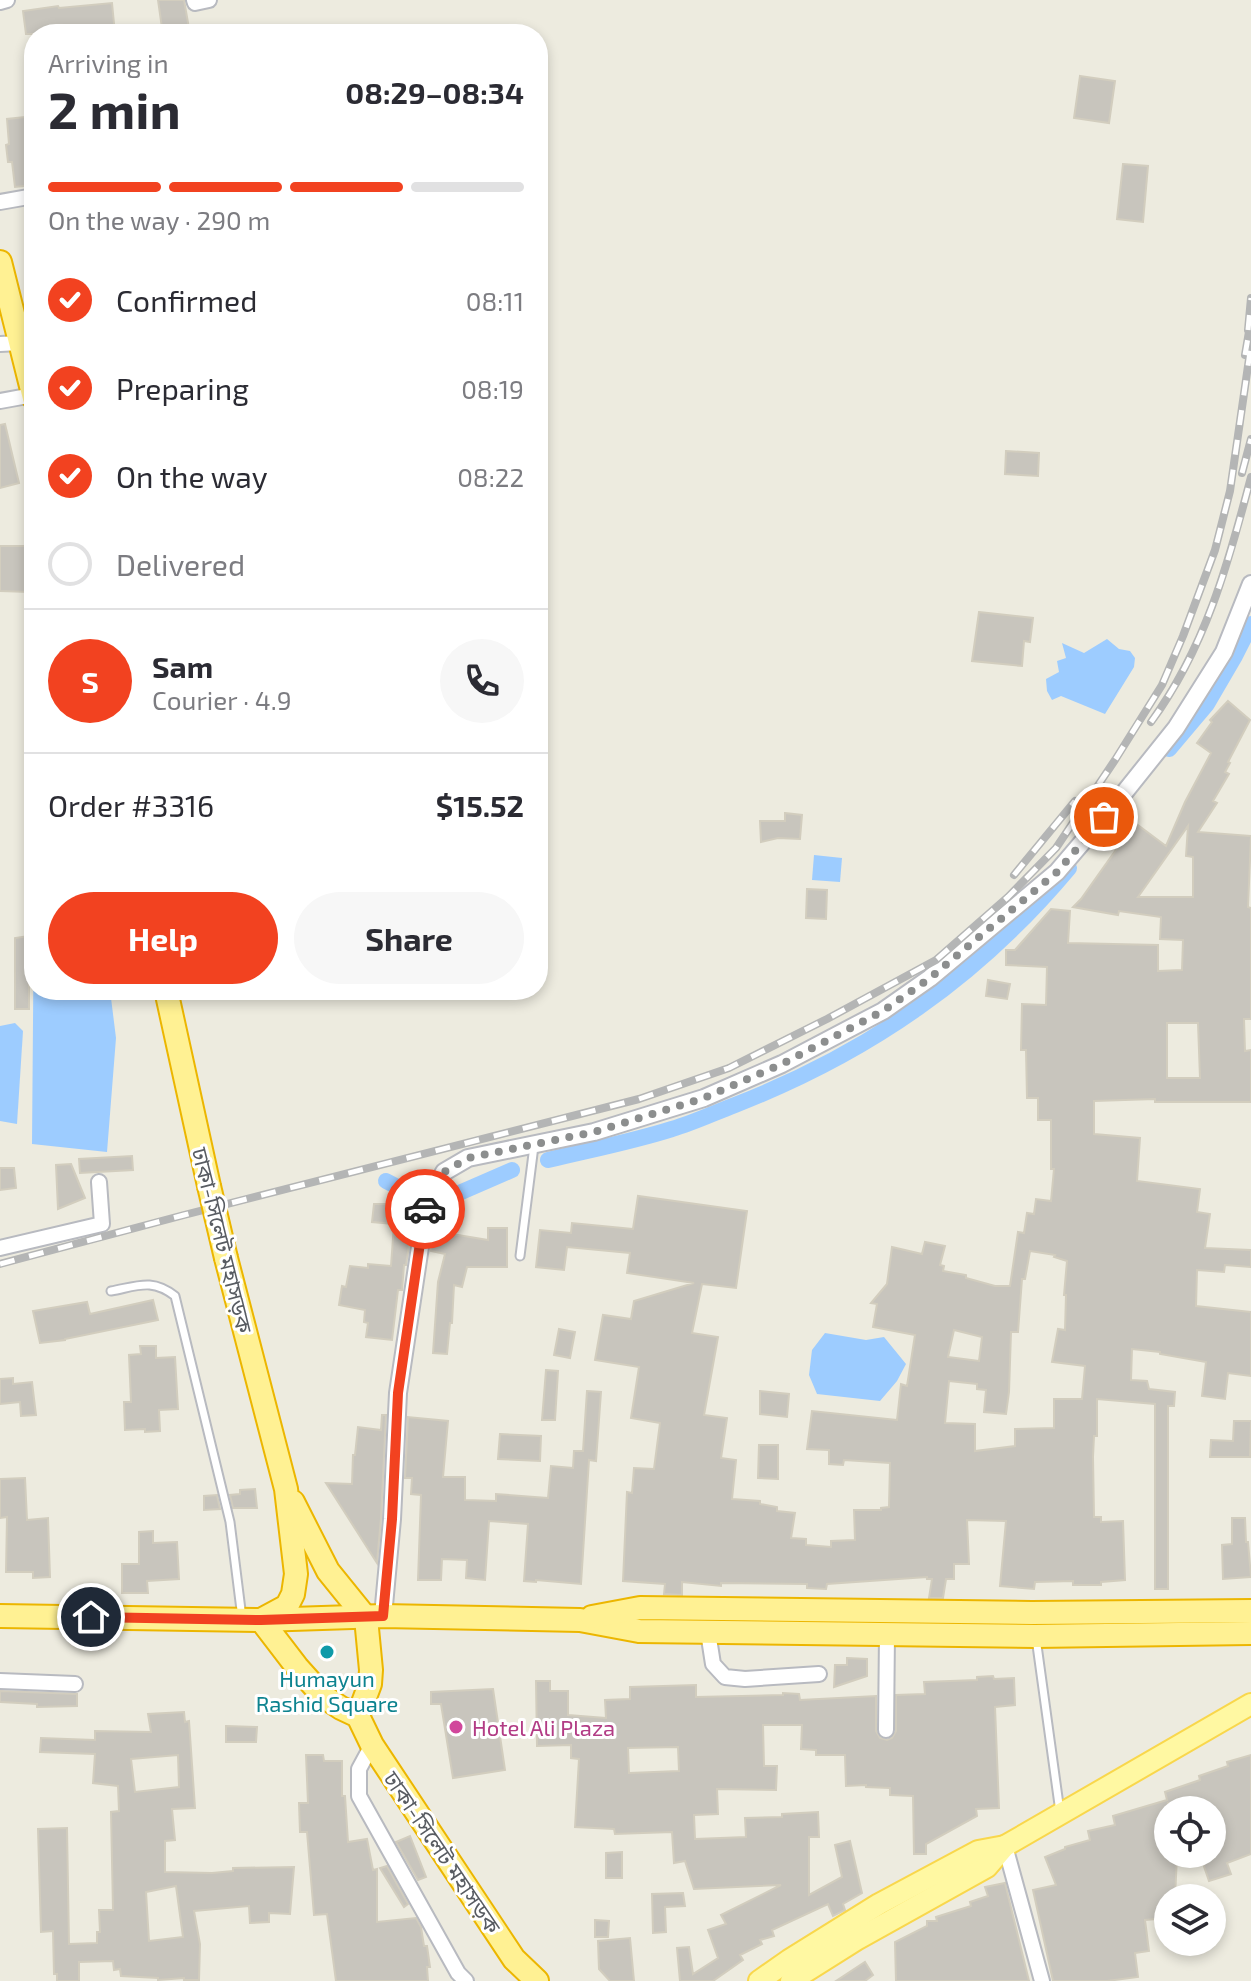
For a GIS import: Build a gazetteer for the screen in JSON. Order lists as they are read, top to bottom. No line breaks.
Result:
{"streets":{"highway":["ঢাকা-সিলেট মহাসড়ক"]},"places":["Humayun Rashid Square","Hotel Ali Plaza"],"page":{"heading":["2 min","Arriving in","08:29–08:34"],"panel":["Sam","Courier · 4.9","Order #3316","$15.52"],"bar":"On the way · 290 m","list":[["Confirmed","08:11"],["Preparing","08:19"],["On the way","08:22"],"Delivered"],"round":"S","buttons":["Help","Share"]}}
